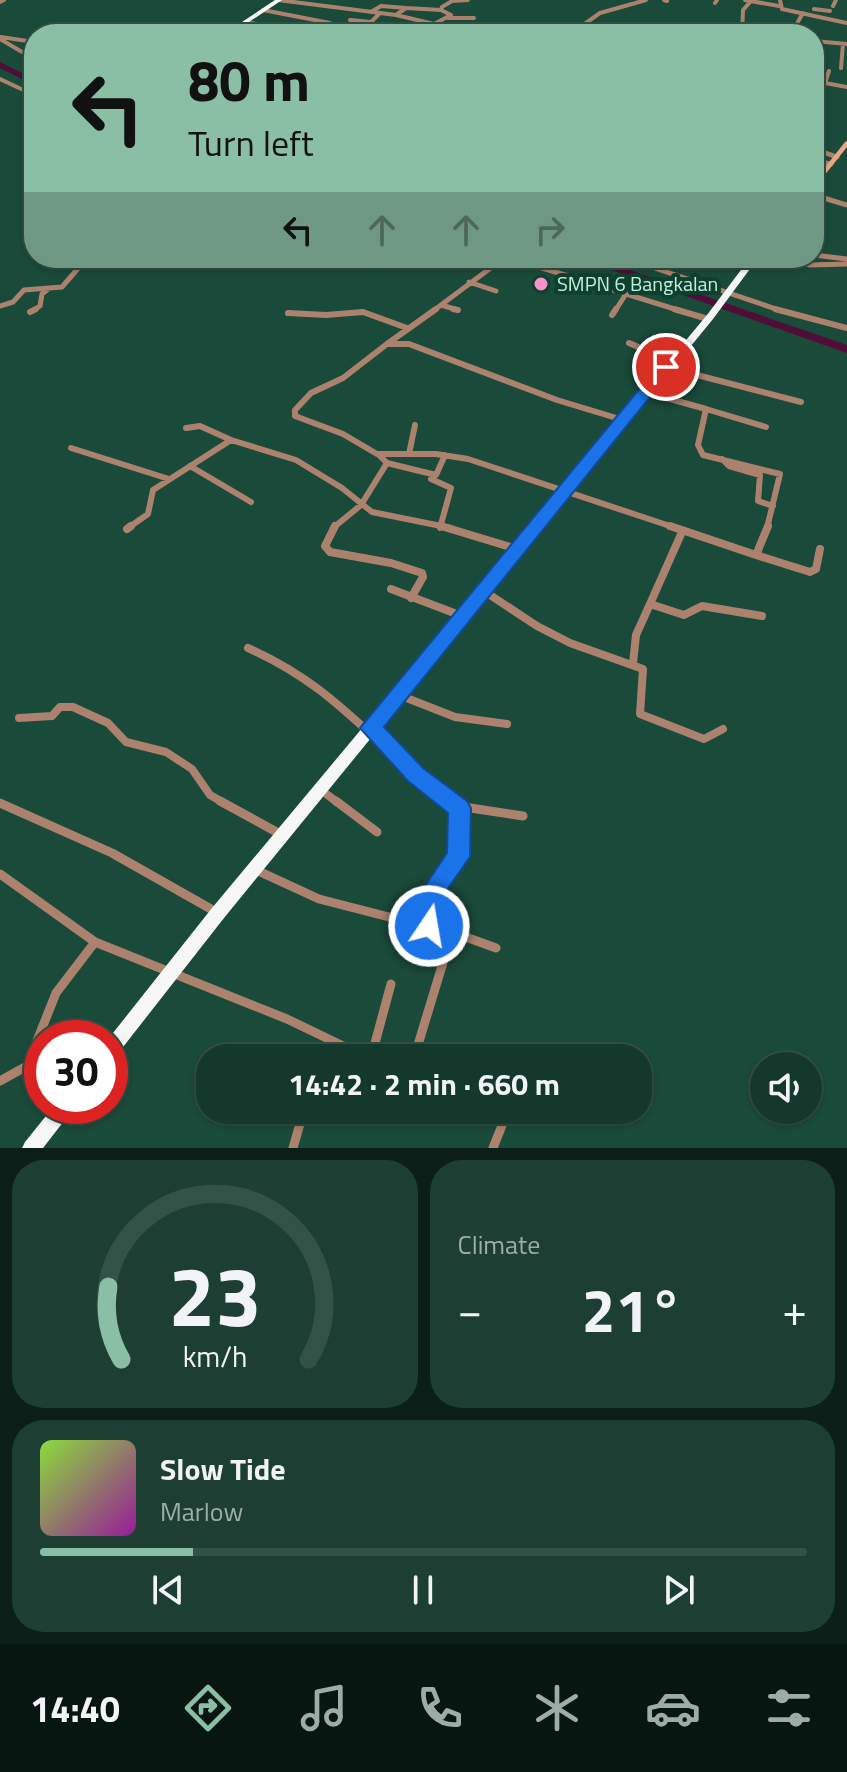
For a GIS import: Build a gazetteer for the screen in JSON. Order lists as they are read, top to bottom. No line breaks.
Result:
{"places":["SMPN 6 Bangkalan"],"page":{"turn":["80 m","Turn left"],"limit":"30","trip":"14:42 · 2 min · 660 m","tile":"Climate","heat":["−","21°","+"],"song":["Slow Tide","Marlow"],"tabs":"14:40","gauge":["23","km/h"]}}
